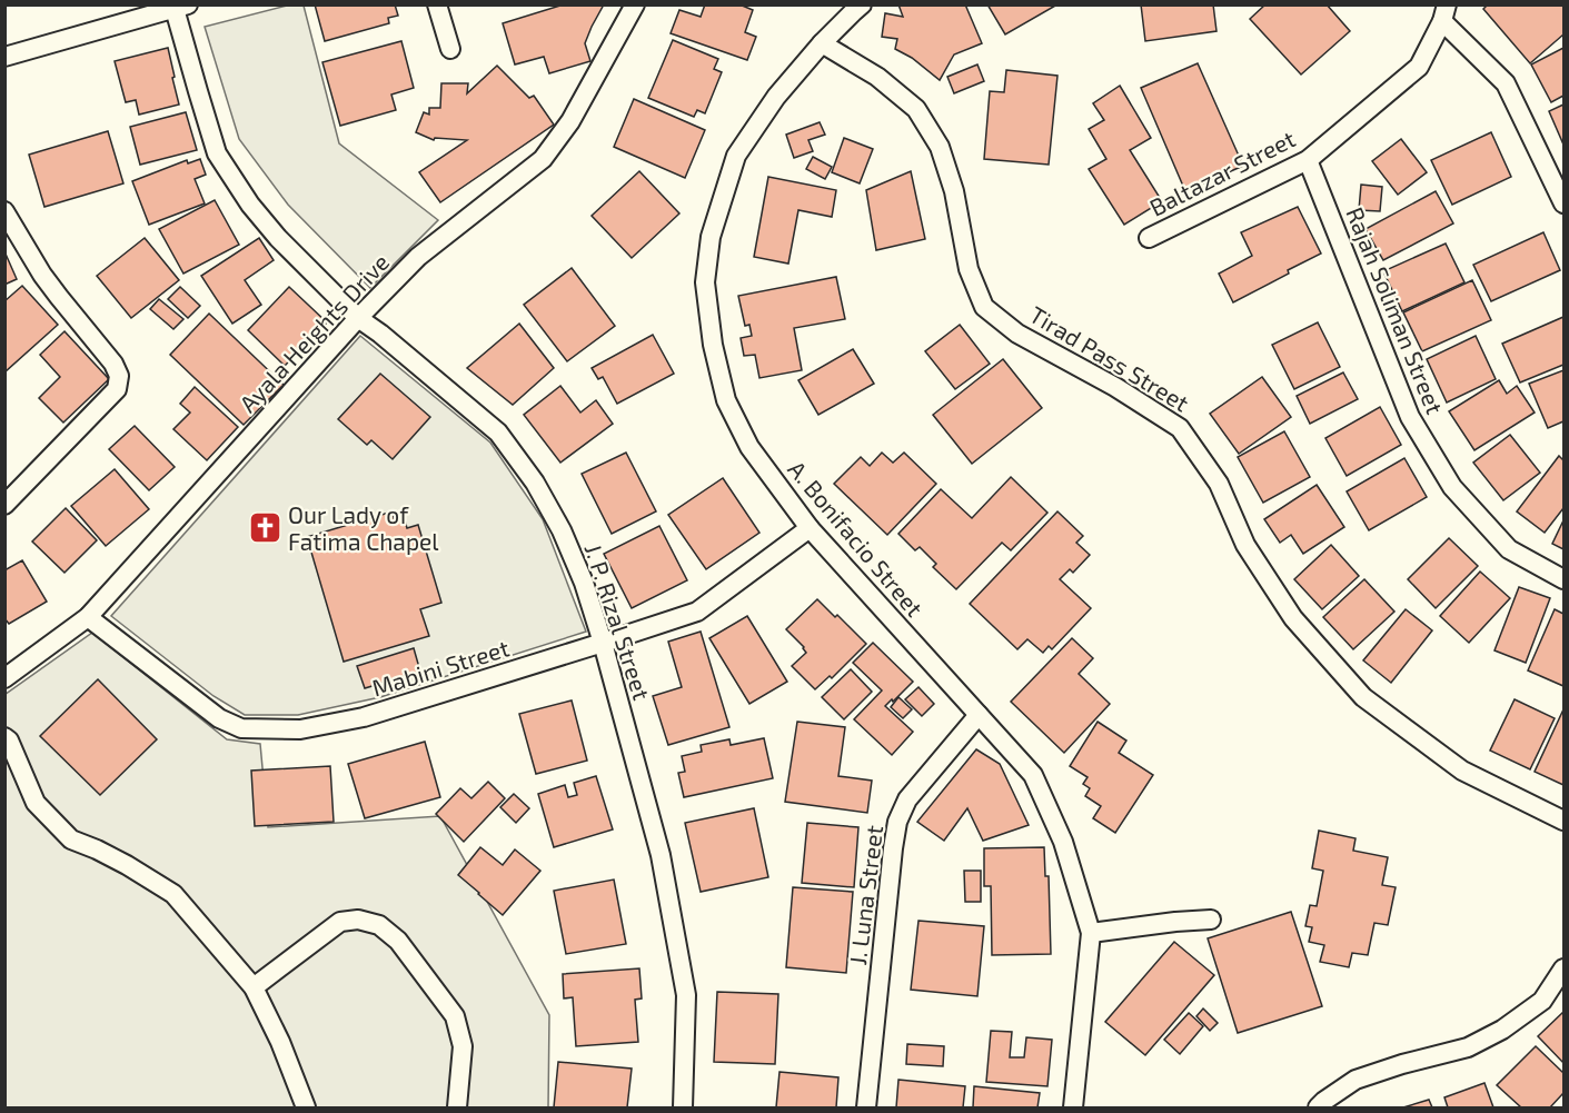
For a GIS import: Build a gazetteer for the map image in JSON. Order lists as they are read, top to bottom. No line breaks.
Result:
{"streets":{"street":["Baltazar Street","Rajah Soliman Street","Ayala Heights Drive","Tirad Pass Street","A. Bonifacio Street","J. P. Rizal Street","Mabini Street","J. Luna Street"]},"crossings":[["Baltazar Street","Rajah Soliman Street"],["Ayala Heights Drive","J. P. Rizal Street"],["Ayala Heights Drive","Mabini Street"],["Tirad Pass Street","A. Bonifacio Street"],["A. Bonifacio Street","Mabini Street"],["A. Bonifacio Street","J. Luna Street"],["J. P. Rizal Street","Mabini Street"]],"places":{"church":["Our Lady of Fatima Chapel"]}}
